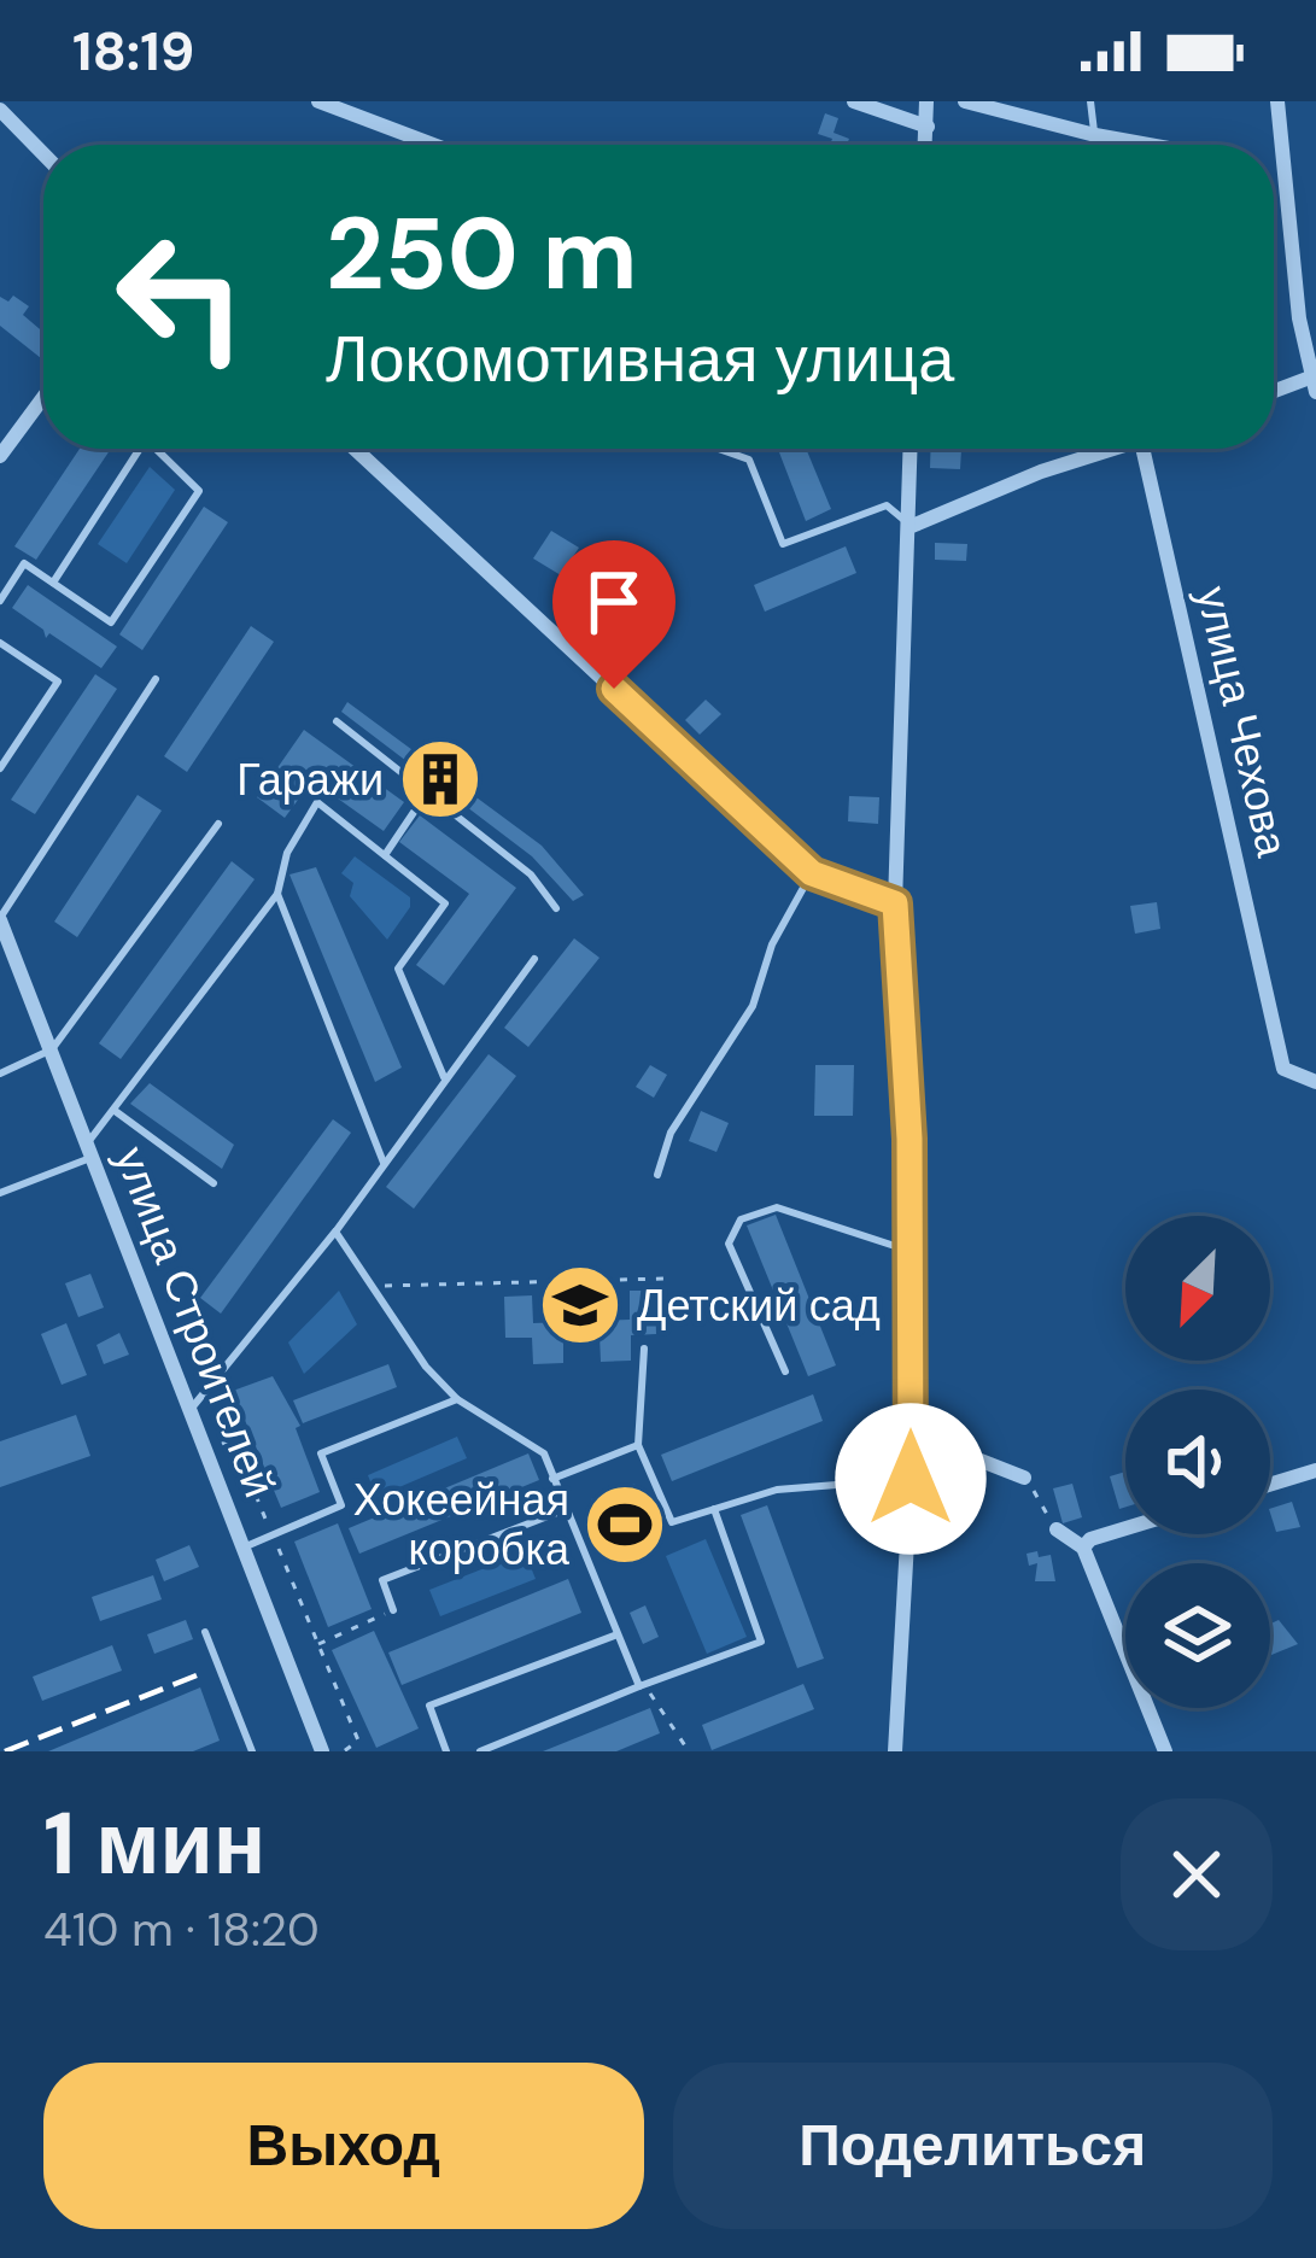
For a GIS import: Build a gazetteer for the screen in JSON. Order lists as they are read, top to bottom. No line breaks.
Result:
{"streets":{"street":["улица Чехова","улица Строителей"]},"places":{"building":["Гаражи"],"school or university":["Детский сад"],"sports":["Хокеейная коробка"]},"north":"bottom left","page":{"status":"18:19","turn":["250 m","Локомотивная улица"],"heading":["1 мин","410 m · 18:20"],"buttons":["Выход","Поделиться"]}}
